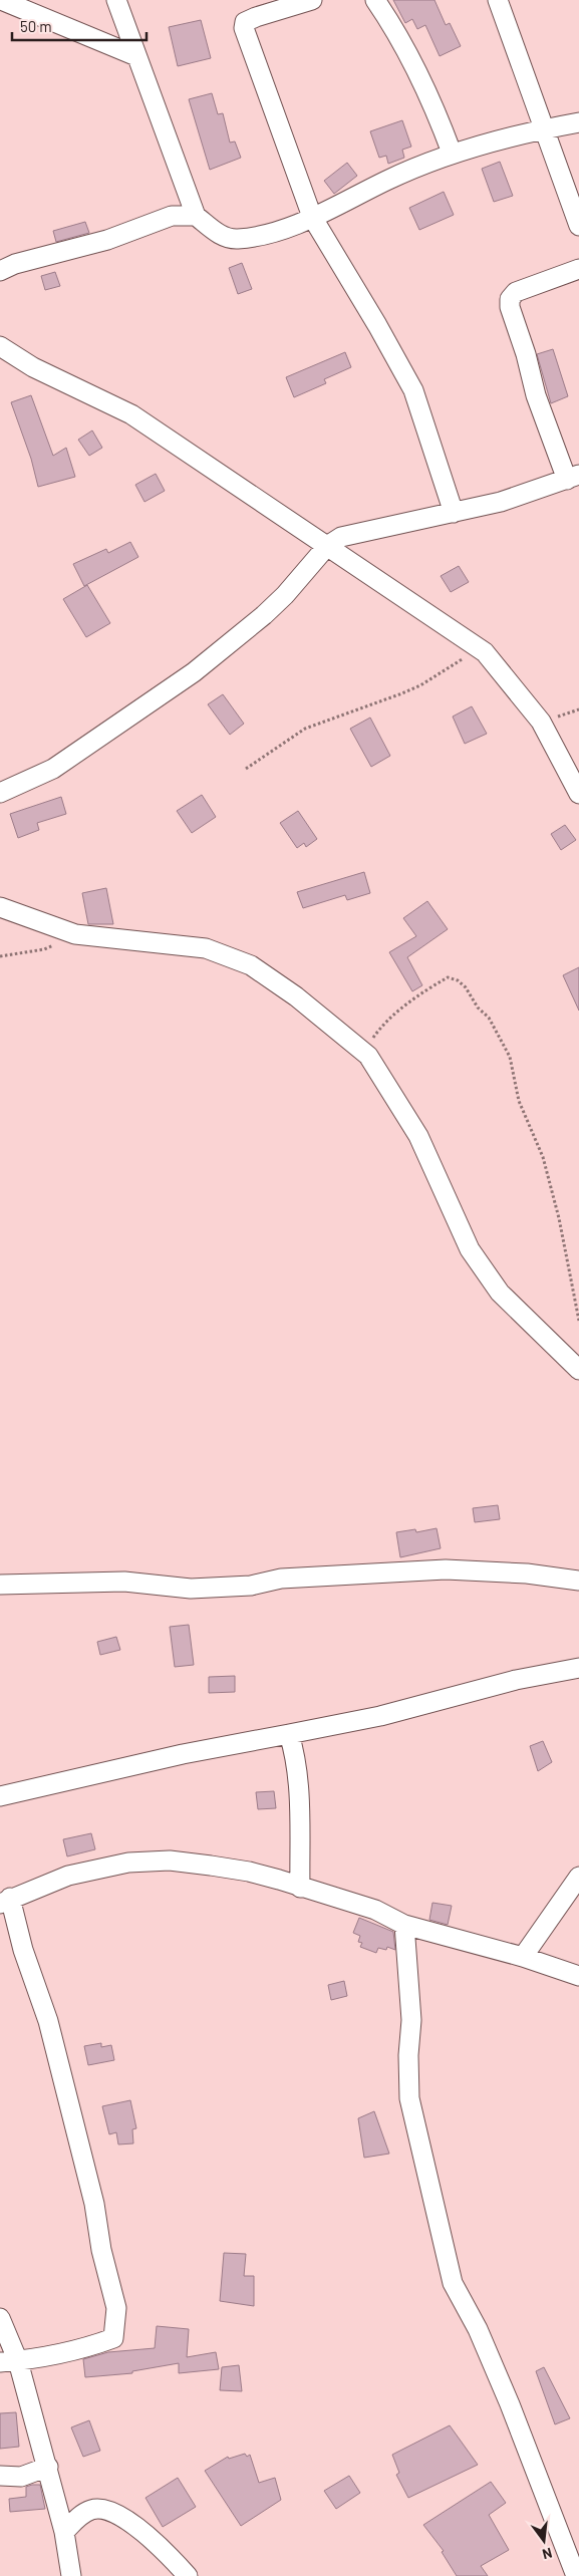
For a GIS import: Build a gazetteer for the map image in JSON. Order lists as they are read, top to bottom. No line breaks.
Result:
{"scale_bar":"50 m","north":"bottom"}
